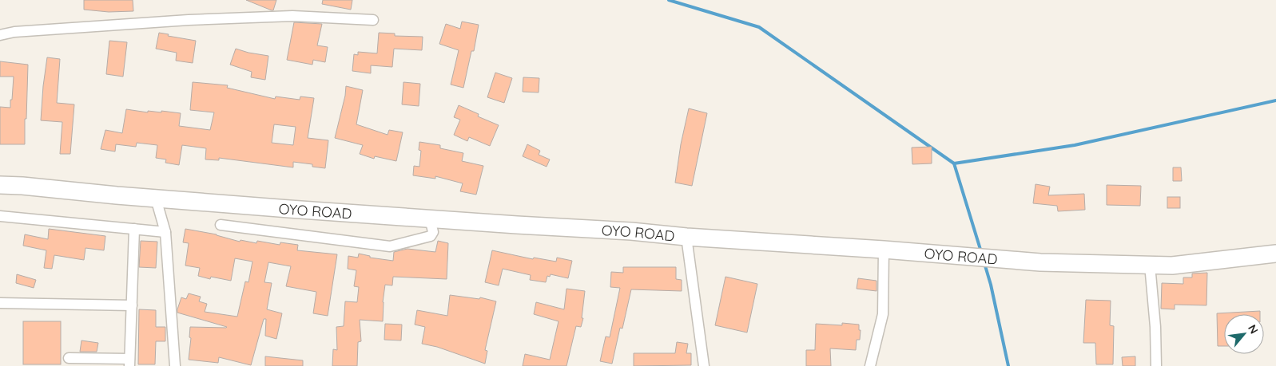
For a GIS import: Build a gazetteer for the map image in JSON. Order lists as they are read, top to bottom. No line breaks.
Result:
{"streets":{"highway":["OYO ROAD"]},"north":"top right"}
